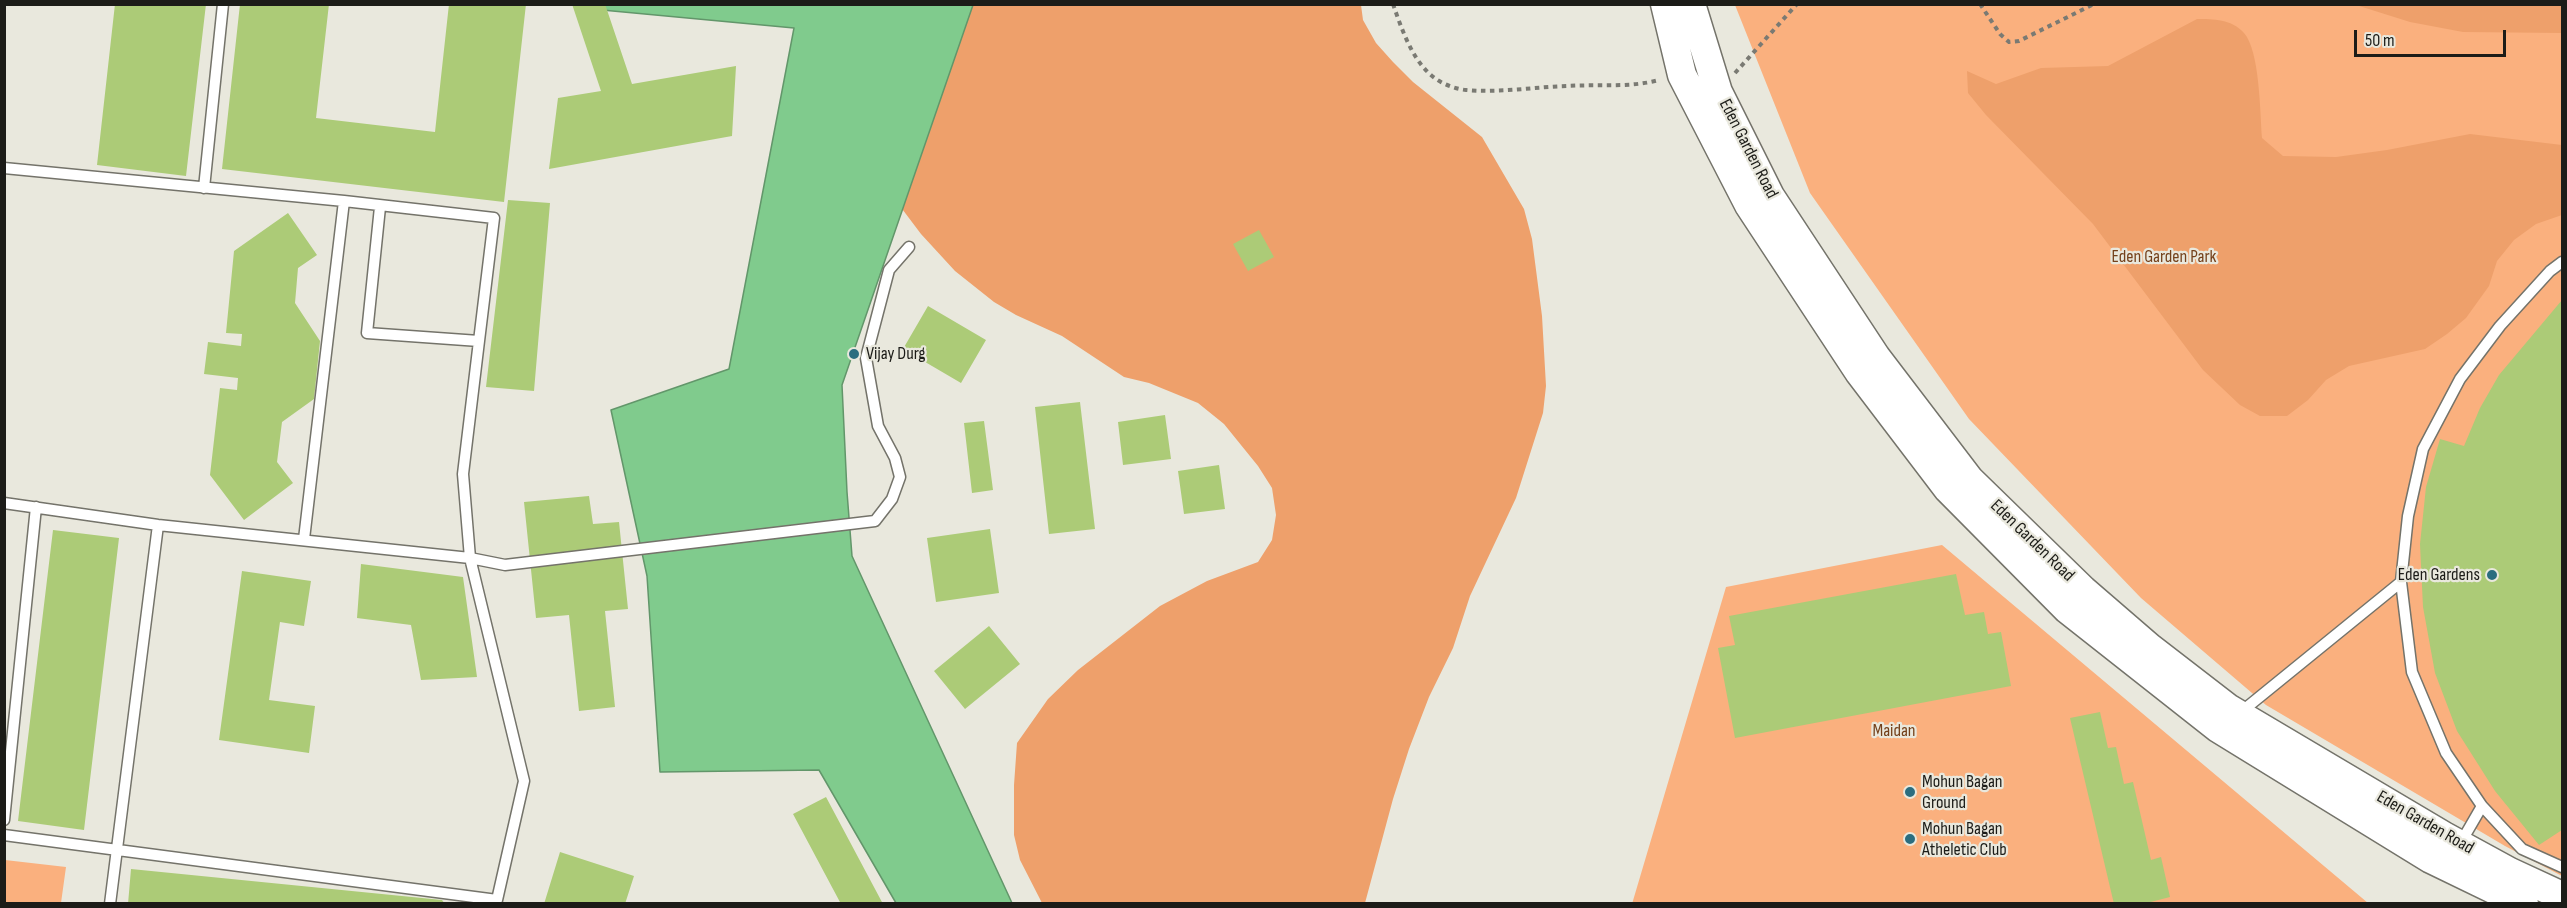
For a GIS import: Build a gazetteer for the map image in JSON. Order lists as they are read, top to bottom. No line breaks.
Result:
{"streets":{"main road":["Eden Garden Road"]},"parks":["Eden Garden Park","Maidan"],"places":["Vijay Durg","Eden Gardens","Mohun Bagan Ground","Mohun Bagan Atheletic Club"],"scale_bar":"50 m"}
